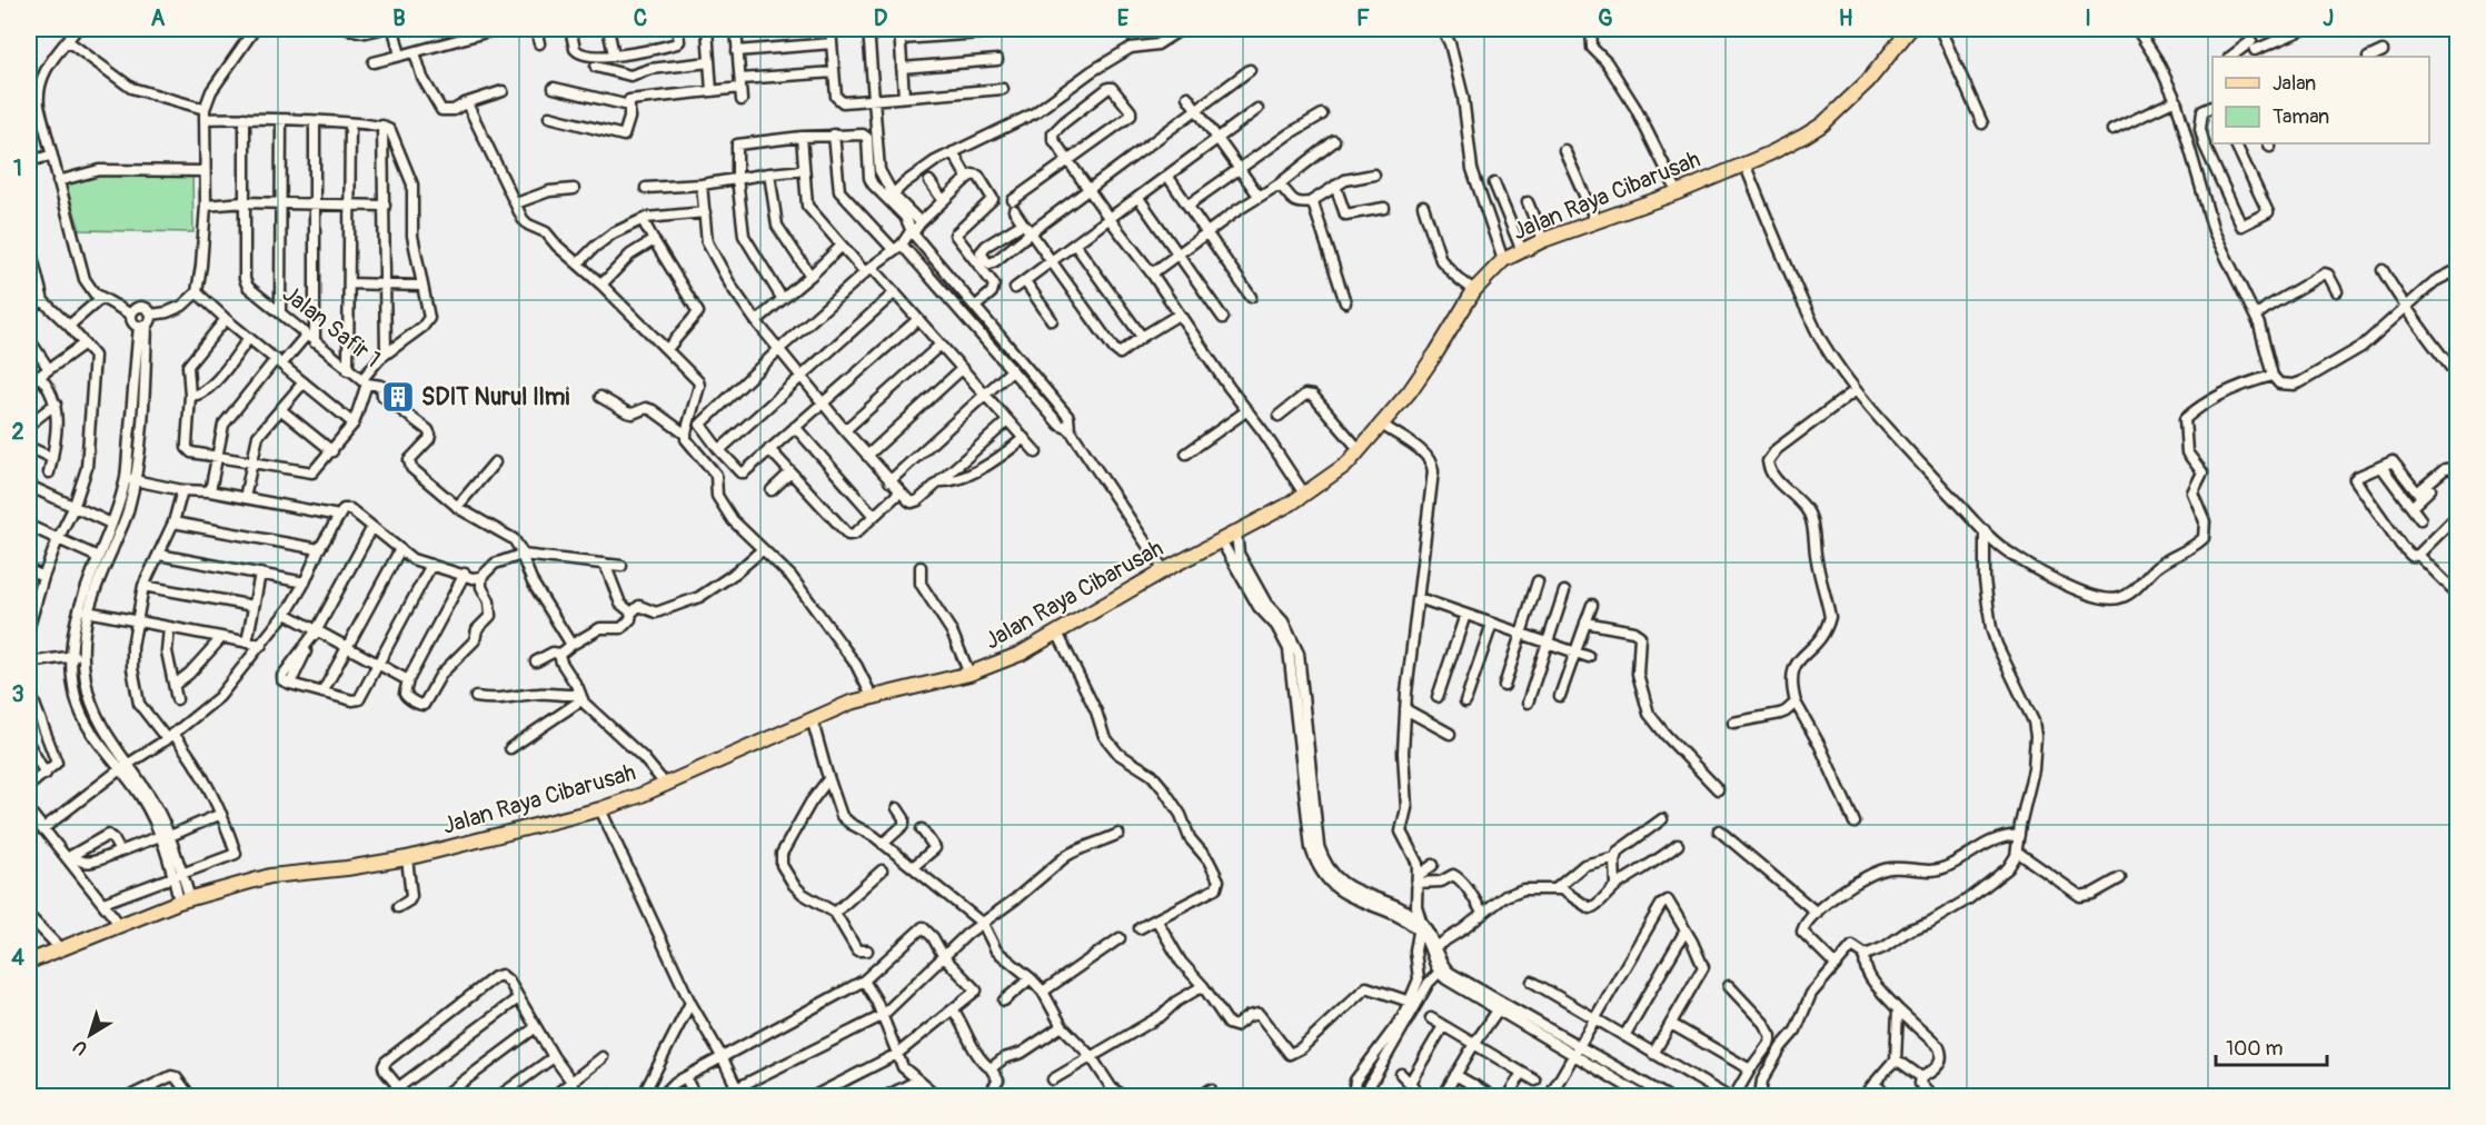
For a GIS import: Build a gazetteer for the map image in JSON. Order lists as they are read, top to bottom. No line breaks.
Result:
{"streets":{"main road":["Jalan Raya Cibarusah"],"street":["Jalan Safir 1"]},"places":{"building":["SDIT Nurul Ilmi"]},"legend":["Jalan","Taman"],"scale_bar":"100 m","north":"bottom left","grid":{"columns":["A","B","C","D","E","F","G","H","I","J"],"rows":["1","2","3","4"]}}
